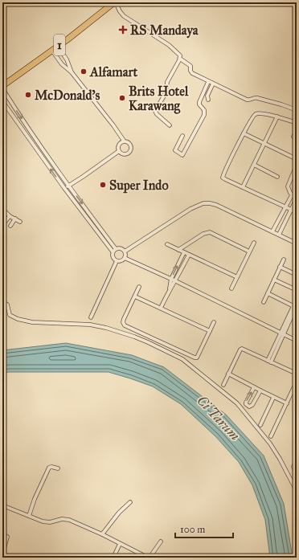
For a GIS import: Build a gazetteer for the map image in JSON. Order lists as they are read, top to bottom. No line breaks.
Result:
{"streets":{"main road":["1"]},"water":["Ci Tarum"],"places":{"health":["RS Mandaya"],"other":["Alfamart","McDonald's","Brits Hotel Karawang","Super Indo"]},"scale_bar":"100 m"}
